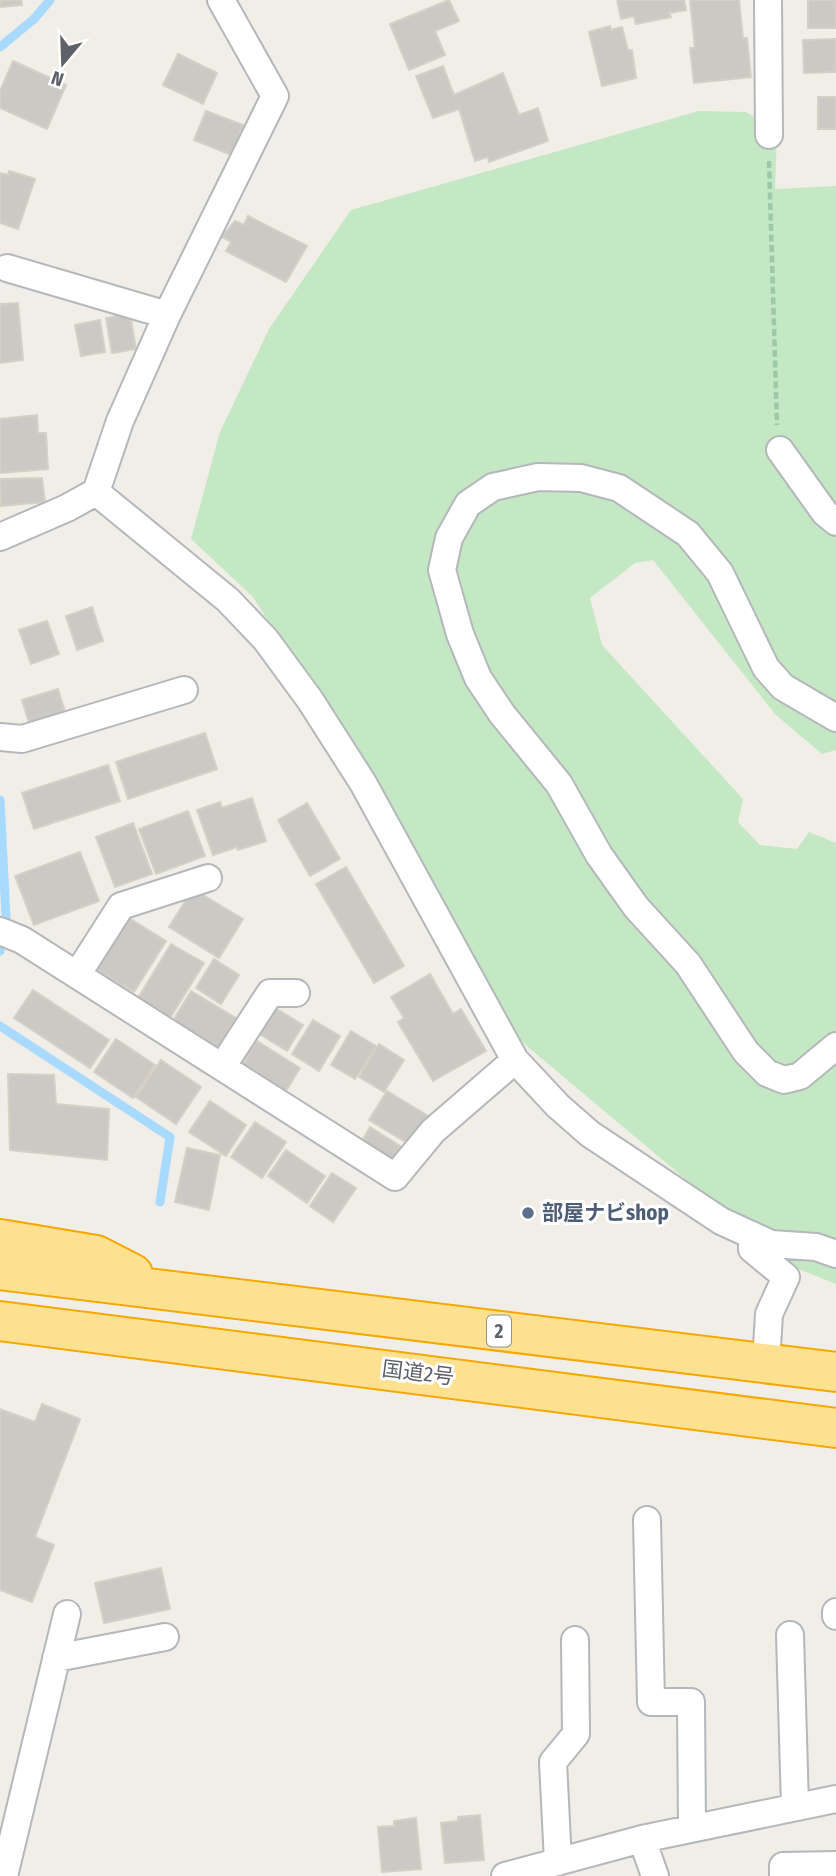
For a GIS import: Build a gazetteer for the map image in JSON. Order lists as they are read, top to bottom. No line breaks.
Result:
{"streets":{"highway":["2","国道2号"]},"places":["部屋ナビshop"],"north":"bottom"}
